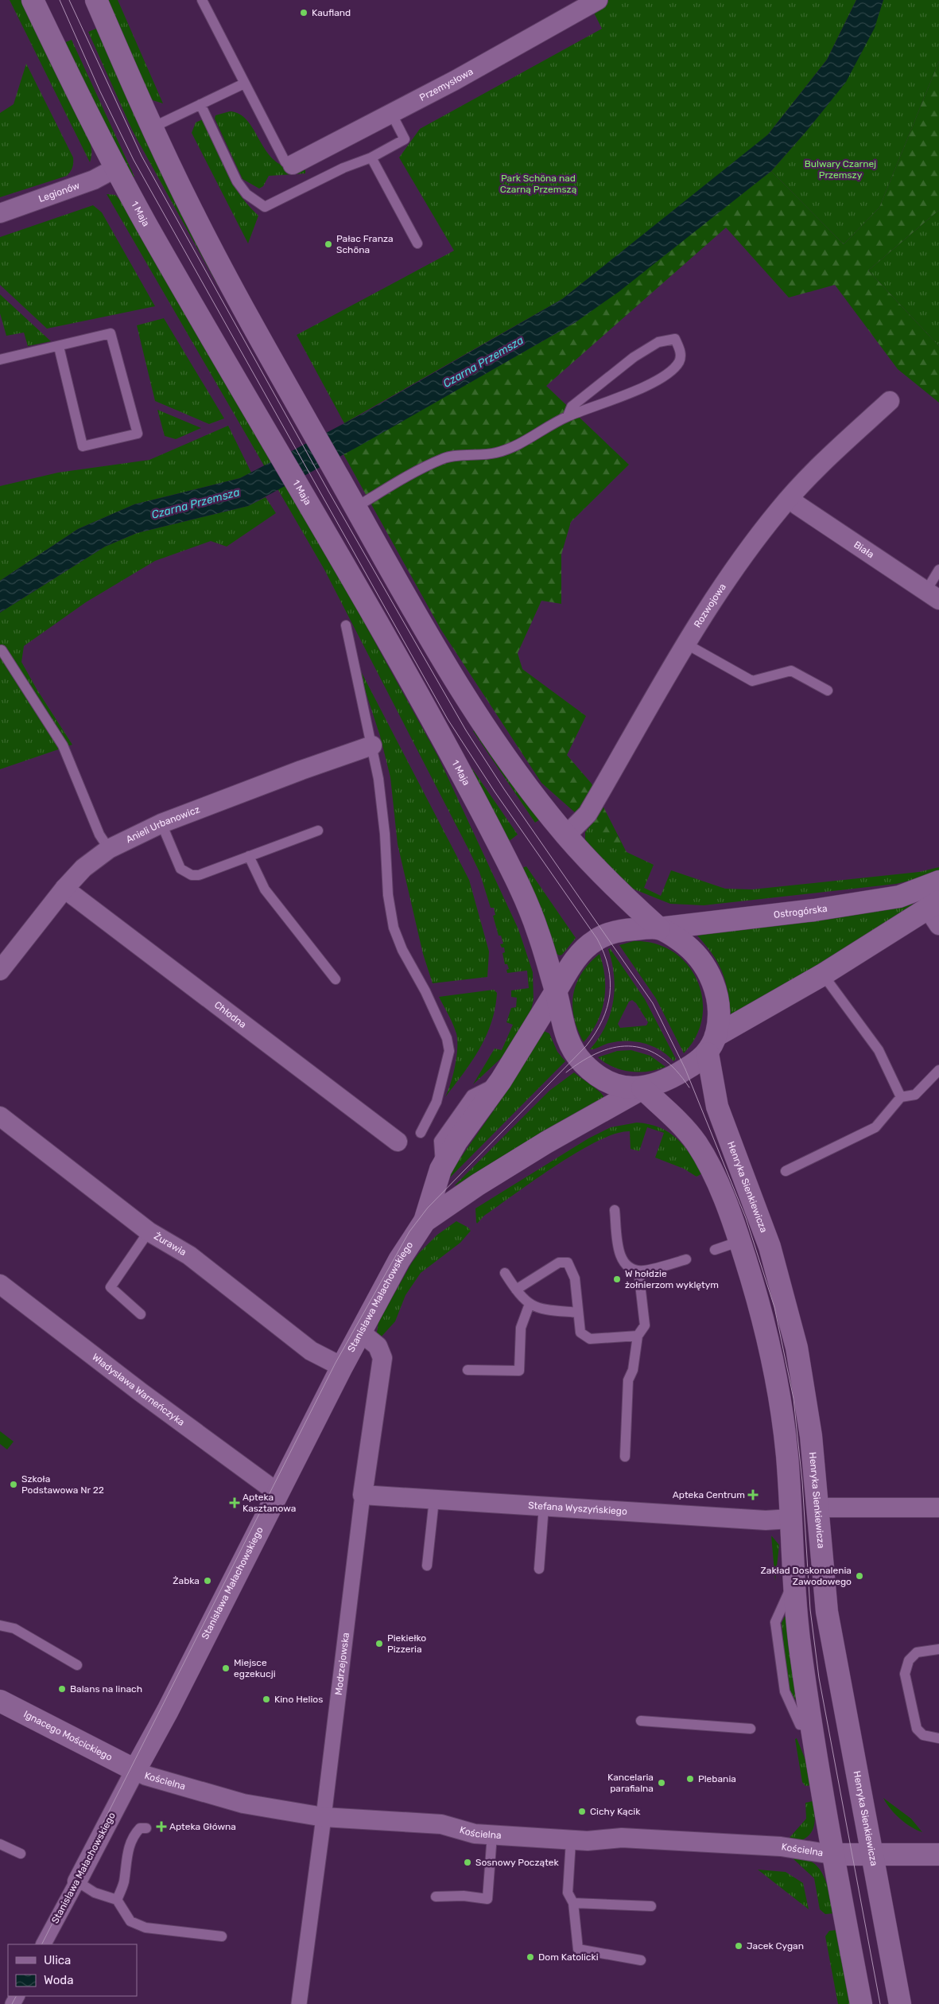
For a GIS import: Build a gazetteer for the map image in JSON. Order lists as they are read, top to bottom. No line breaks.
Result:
{"streets":{"main road":["1 Maja","Ostrogórska","Henryka Sienkiewicza","Stanisława Małachowskiego","Ignacego Mościckiego"],"street":["Przemysłowa","Legionów","Biała","Rozwojowa","Anieli Urbanowicz","Chłodna","Żurawia","Władysława Warneńczyka","Stefana Wyszyńskiego","Modrzejowska","Kościelna"]},"crossings":[["Legionów","1 Maja"],["1 Maja","Ostrogórska"],["1 Maja","Stanisława Małachowskiego"],["Biała","Rozwojowa"],["Anieli Urbanowicz","Chłodna"],["Ostrogórska","Henryka Sienkiewicza"],["Ostrogórska","Stanisława Małachowskiego"],["Henryka Sienkiewicza","Stanisława Małachowskiego"],["Żurawia","Stanisława Małachowskiego"],["Stanisława Małachowskiego","Władysława Warneńczyka"],["Stanisława Małachowskiego","Modrzejowska"],["Stanisława Małachowskiego","Ignacego Mościckiego"],["Stanisława Małachowskiego","Kościelna"],["Stefana Wyszyńskiego","Modrzejowska"],["Modrzejowska","Kościelna"],["Ignacego Mościckiego","Kościelna"]],"water":["Czarna Przemsza"],"parks":["Bulwary Czarnej Przemszy","Park Schöna nad Czarną Przemszą"],"places":{"other":["Kaufland","Pałac Franza Schöna","W hołdzie żołnierzom wyklętym","Szkoła Podstawowa Nr 22","Zakład Doskonalenia Zawodowego","Żabka","Piekiełko Pizzeria","Miejsce egzekucji","Balans na linach","Kino Helios","Plebania","Kancelaria parafialna","Cichy Kącik","Sosnowy Początek","Jacek Cygan","Dom Katolicki"],"health":["Apteka Centrum","Apteka Kasztanowa","Apteka Główna"]},"legend":["Ulica","Woda"]}
